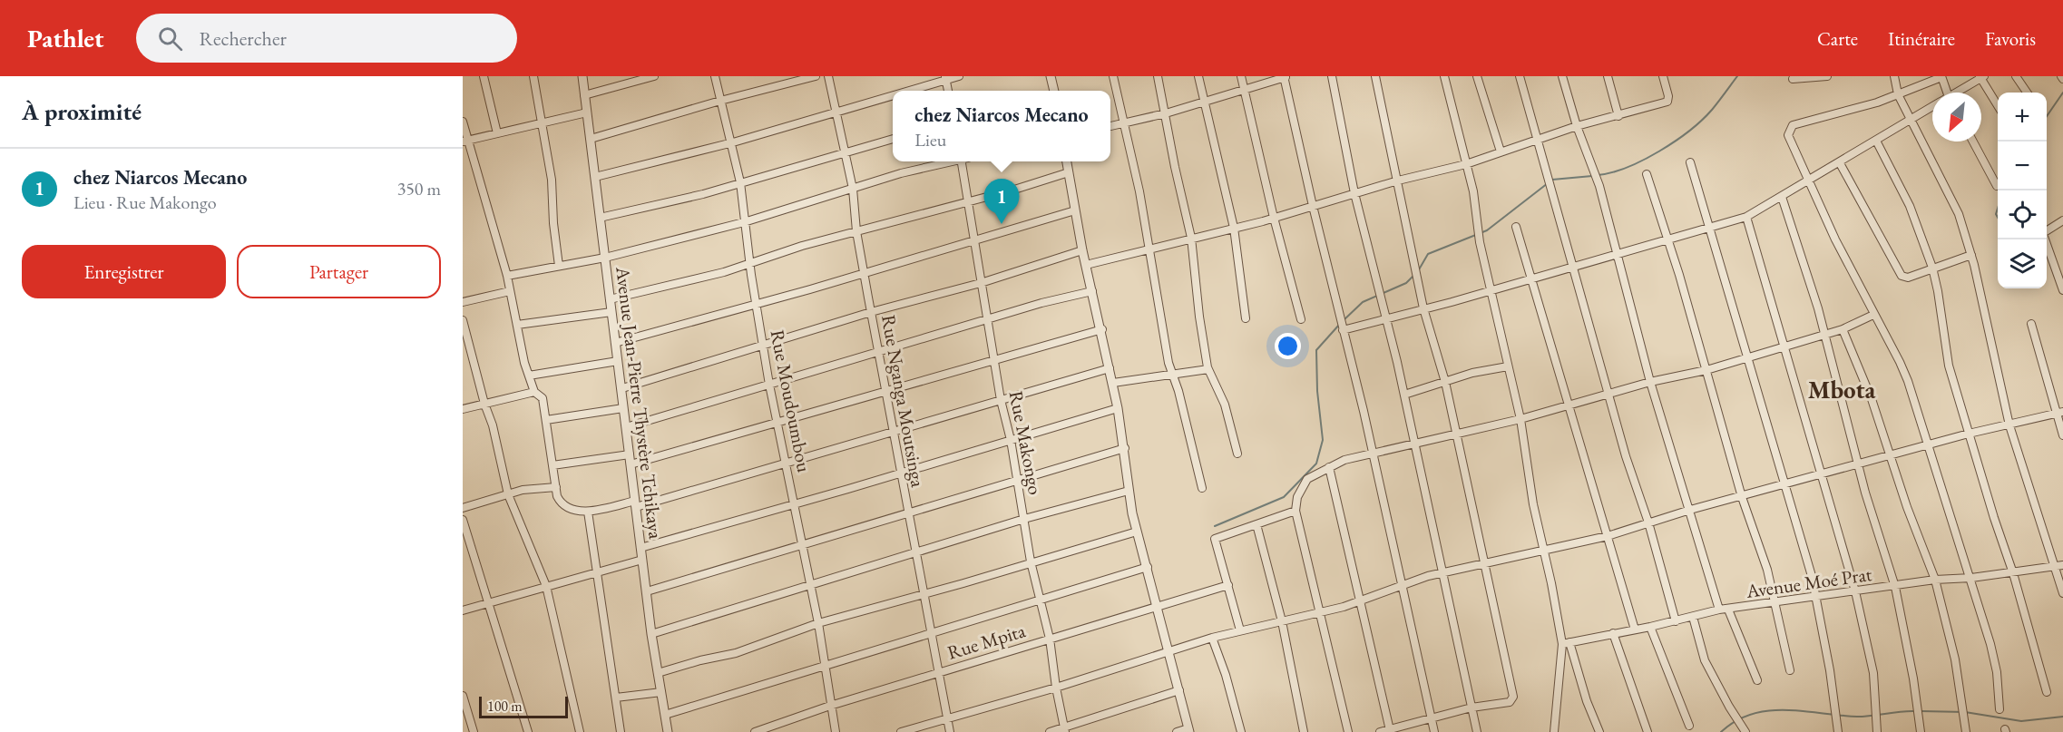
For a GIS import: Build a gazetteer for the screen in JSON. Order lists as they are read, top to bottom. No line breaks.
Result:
{"streets":{"street":["Rue Moudoumbou","Rue Nganga Moutsinga","Avenue Jean-Pierre Thystère Tchikaya","Rue Makongo","Avenue Moé Prat","Rue Mpita"]},"crossings":[["Rue Moudoumbou","Rue Mpita"],["Rue Nganga Moutsinga","Rue Mpita"],["Rue Makongo","Rue Mpita"]],"districts":["Mbota"],"scale_bar":"100 m","north":"bottom left","page":{"header":"Pathlet","search":"Rechercher","nav":["Carte","Itinéraire","Favoris"],"heading":"À proximité","popup":["chez Niarcos Mecano","Lieu"],"map_buttons":["+","−"],"list":[{"mark":"1","name":"chez Niarcos Mecano","note":"Lieu · Rue Makongo","value":"350 m"}],"pins":"1","buttons":["Enregistrer","Partager"],"scale":"100 m"}}
